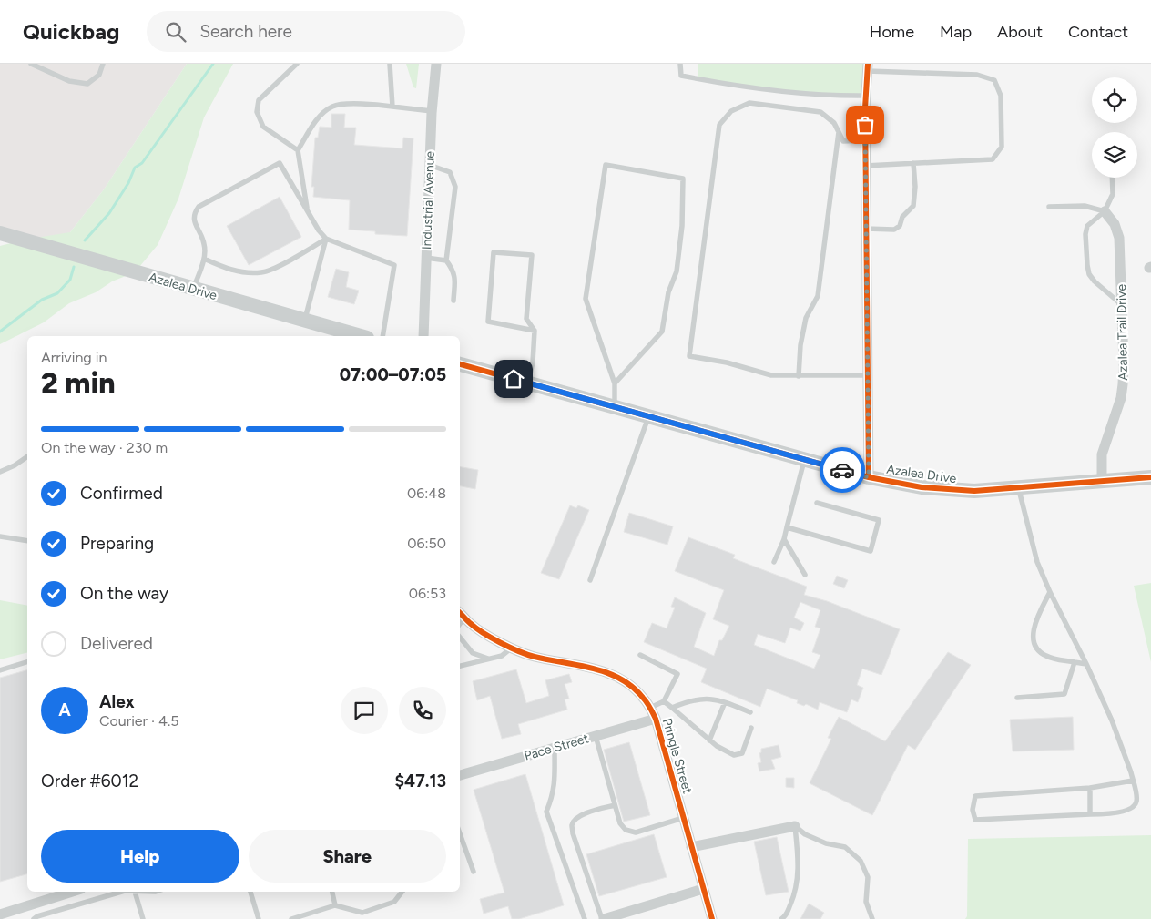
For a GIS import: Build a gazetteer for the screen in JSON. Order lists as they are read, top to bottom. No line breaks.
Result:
{"streets":{"street":["Industrial Avenue","Azalea Drive","Azalea Trail Drive","Pace Street","Pringle Street"]},"crossings":[["Azalea Drive","Azalea Trail Drive"],["Pace Street","Pringle Street"]],"page":{"header":"Quickbag","search":"Search here","nav":["Home","Map","About","Contact"],"heading":["2 min","Arriving in","07:00–07:05"],"panel":["Alex","Courier · 4.5","Order #6012","$47.13"],"bar":"On the way · 230 m","list":[["Confirmed","06:48"],["Preparing","06:50"],["On the way","06:53"],"Delivered"],"round":"A","buttons":["Help","Share"]}}
